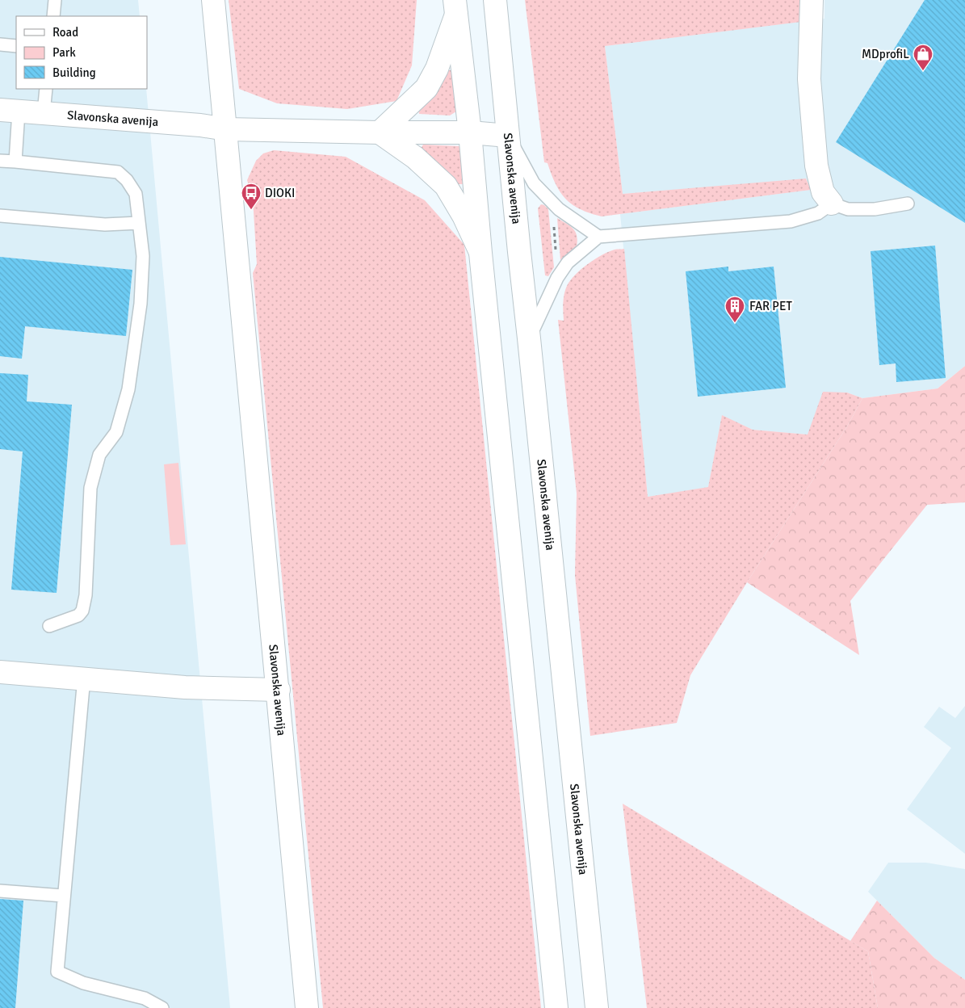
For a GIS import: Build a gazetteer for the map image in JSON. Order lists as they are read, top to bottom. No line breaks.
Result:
{"streets":{"street":["Slavonska avenija"]},"places":{"shop":["MDprofiL"],"bus stop":["DIOKI"],"building":["FAR PET"]},"legend":["Road","Park","Building"]}
